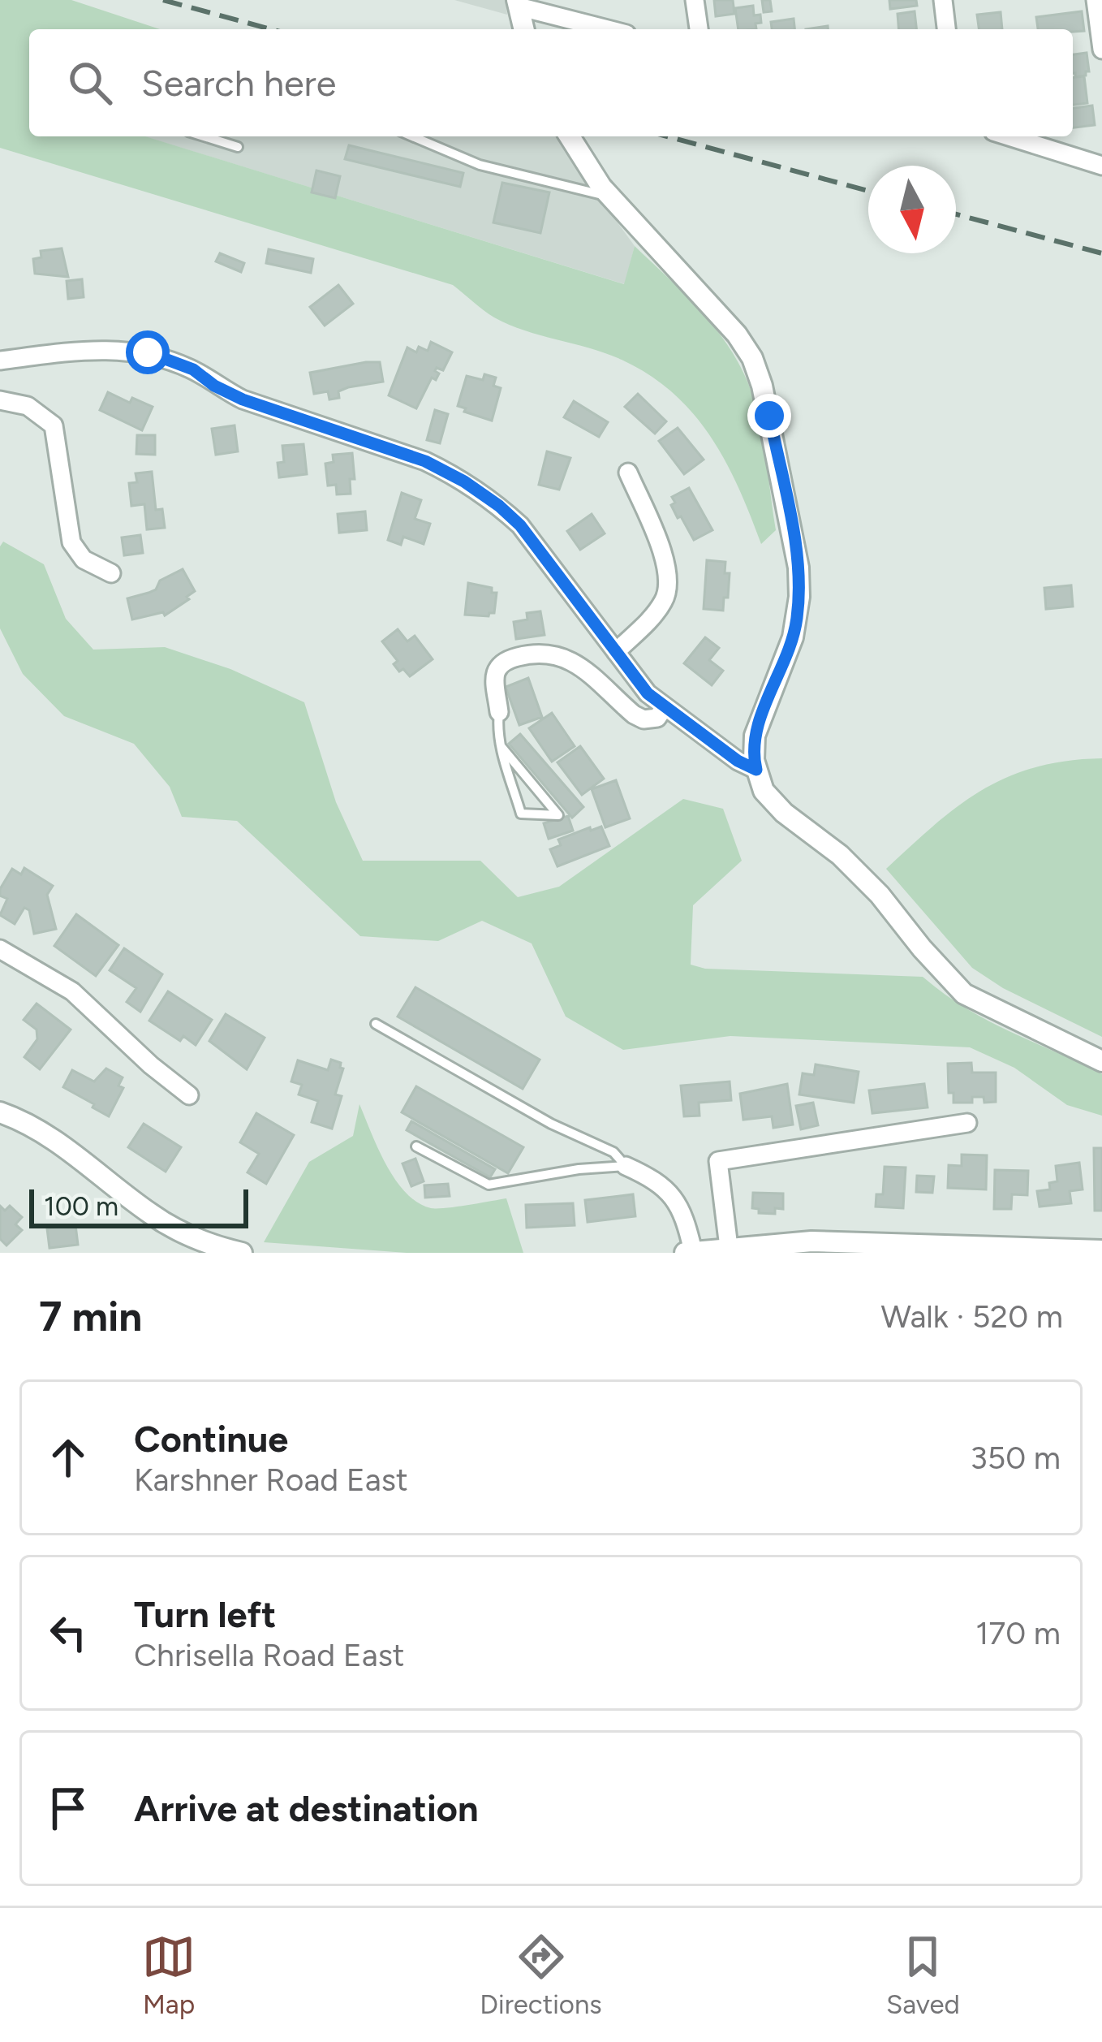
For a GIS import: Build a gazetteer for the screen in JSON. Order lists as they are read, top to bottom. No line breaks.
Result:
{"scale_bar":"100 m","north":"bottom","page":{"search":"Search here","scale":"100 m","heading":["7 min","Walk · 520 m"],"list":[["Continue","Karshner Road East","350 m"],["Turn left","Chrisella Road East","170 m"],"Arrive at destination"],"nav":["Map","Directions","Saved"]}}
